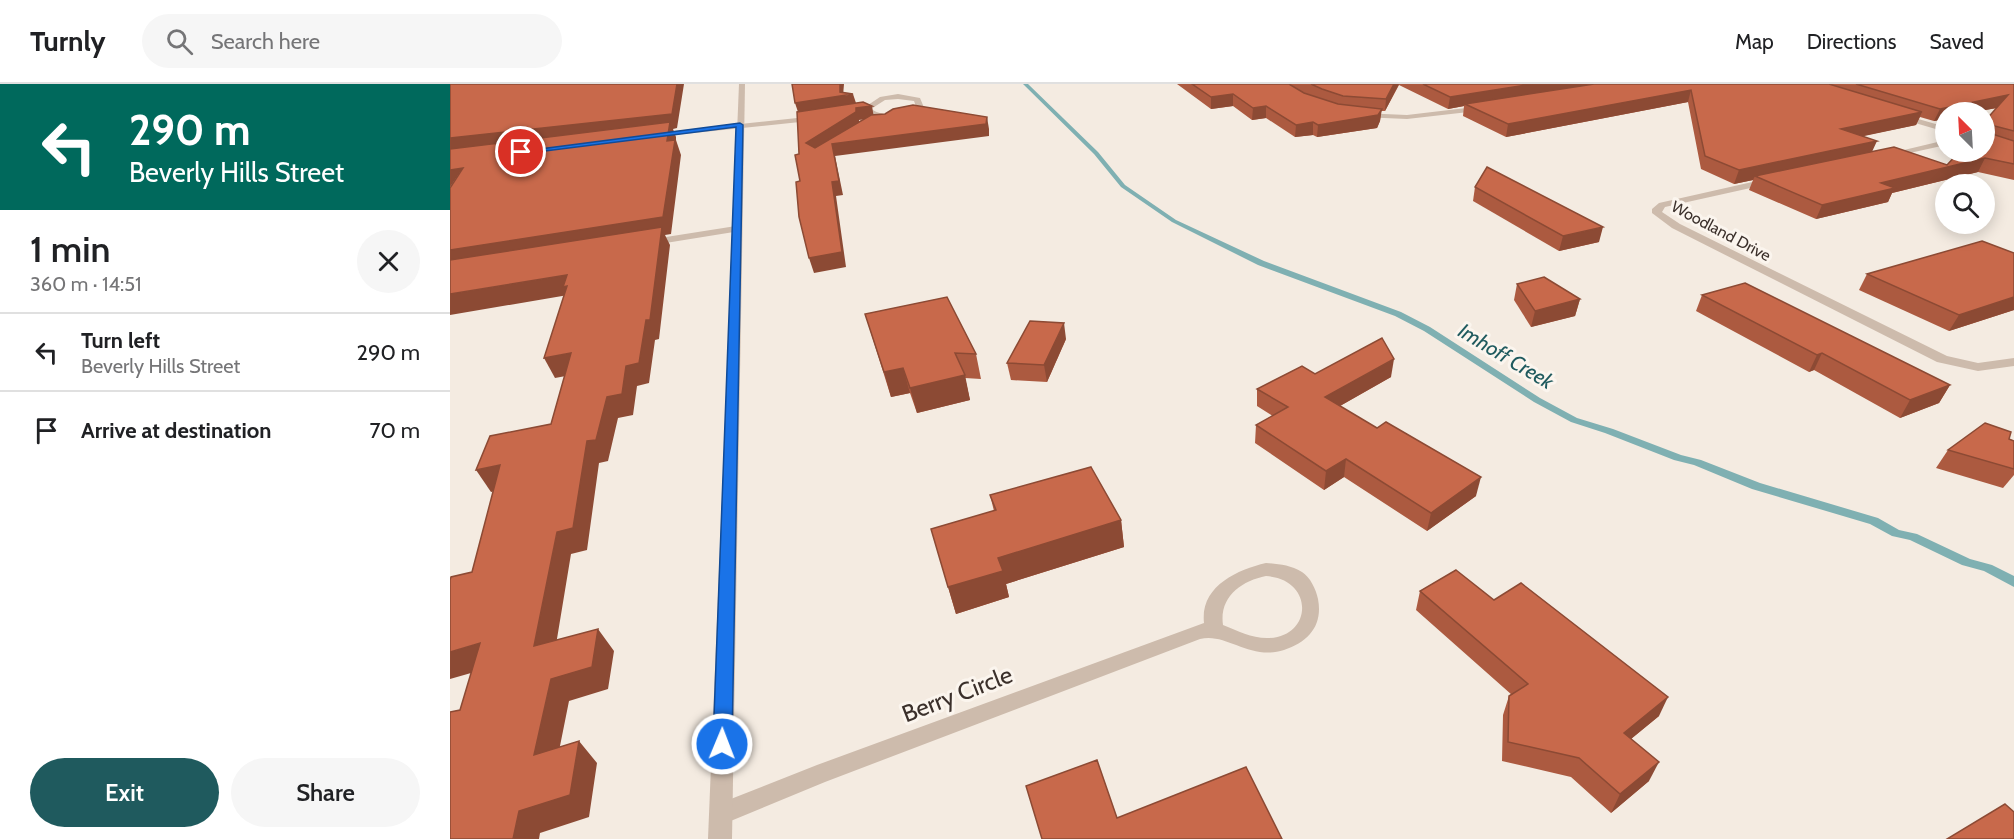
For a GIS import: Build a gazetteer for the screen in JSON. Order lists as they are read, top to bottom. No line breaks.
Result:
{"streets":{"street":["Woodland Drive","Berry Circle"]},"water":["Imhoff Creek"],"north":"top left","page":{"header":"Turnly","search":"Search here","nav":["Map","Directions","Saved"],"turn":["290 m","Beverly Hills Street"],"heading":["1 min","360 m · 14:51"],"list":[{"name":"Turn left","note":"Beverly Hills Street","value":"290 m"},{"name":"Arrive at destination","value":"70 m"}],"buttons":["Exit","Share"]}}
